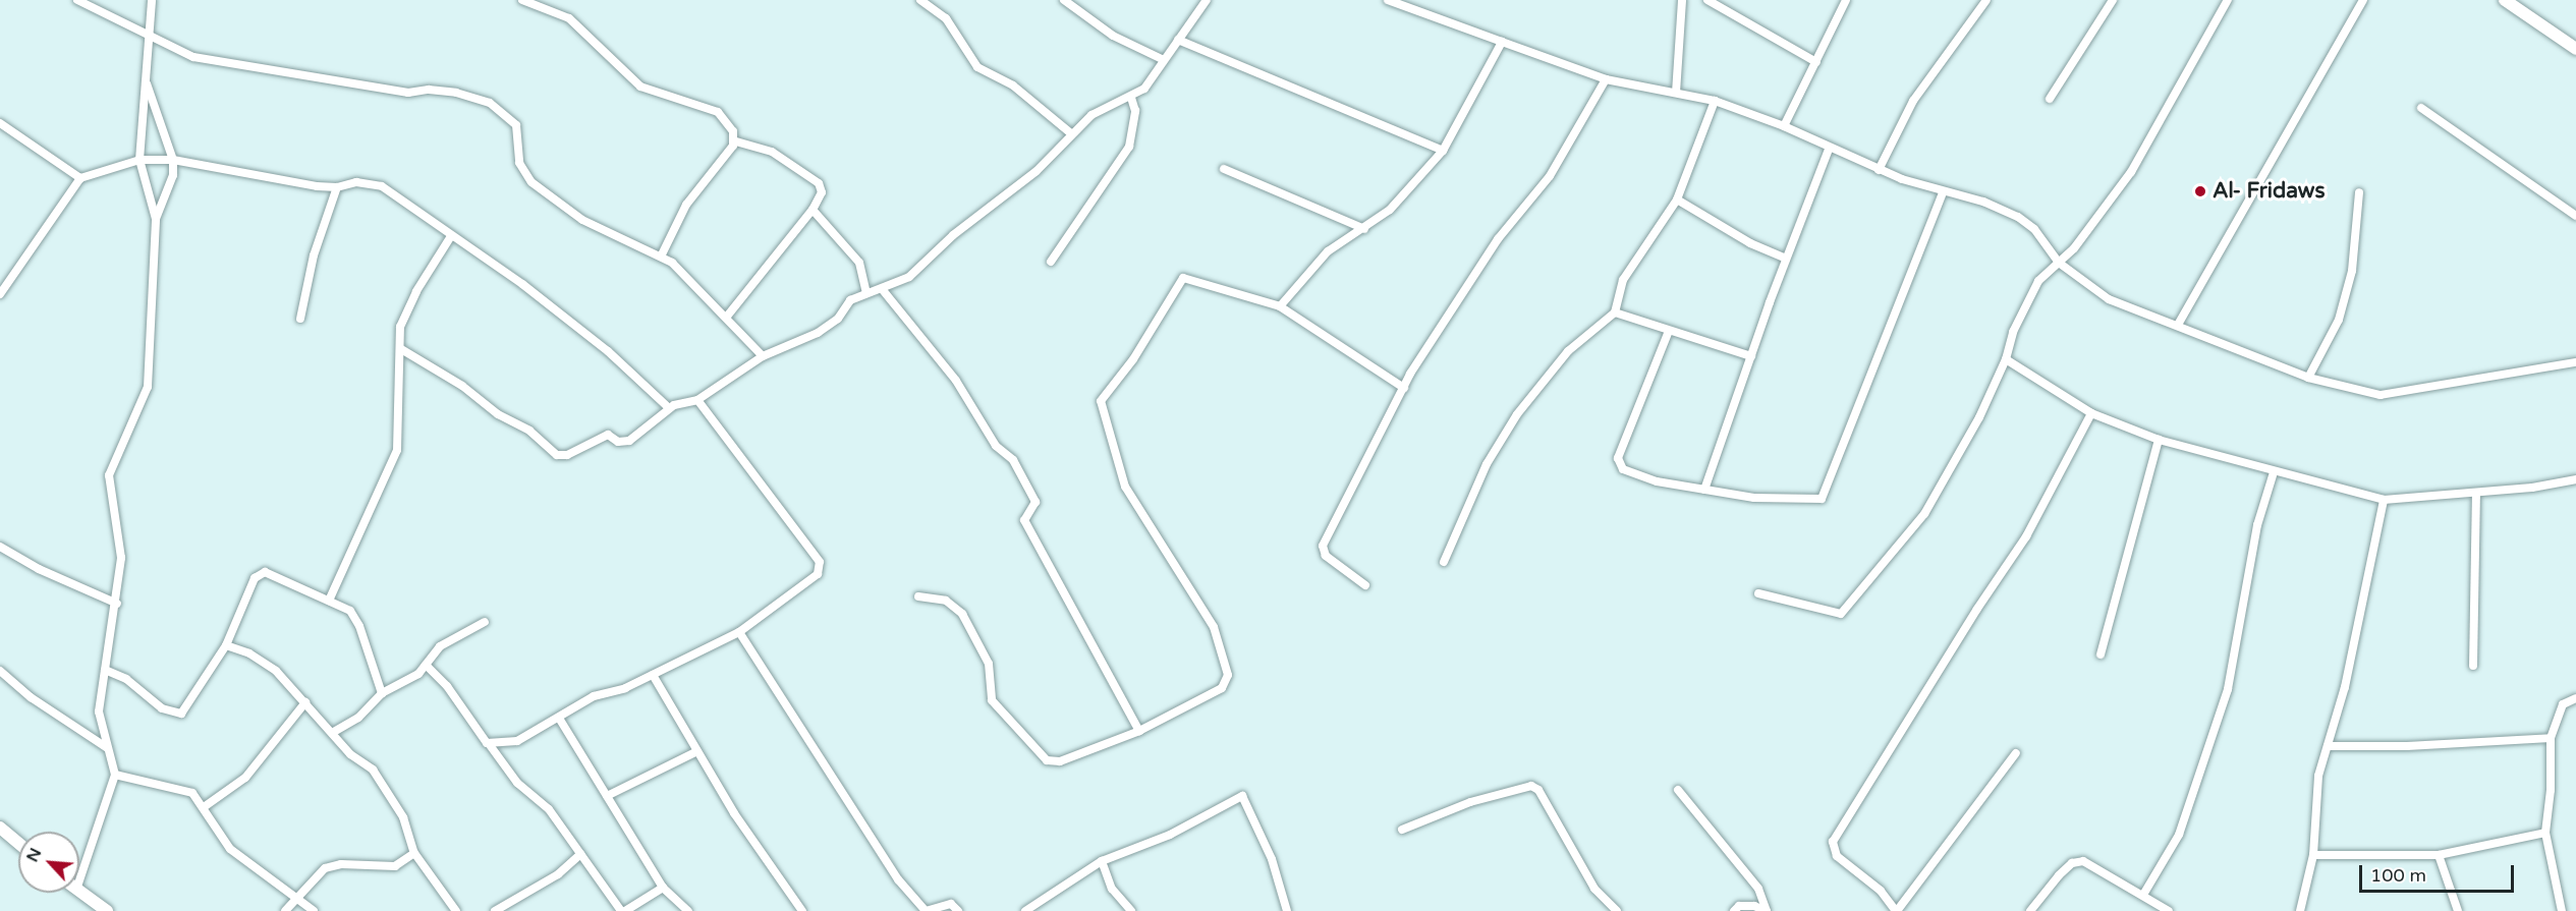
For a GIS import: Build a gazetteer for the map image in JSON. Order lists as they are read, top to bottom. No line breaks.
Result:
{"places":["Al- Fridaws"],"scale_bar":"100 m","north":"top left"}
